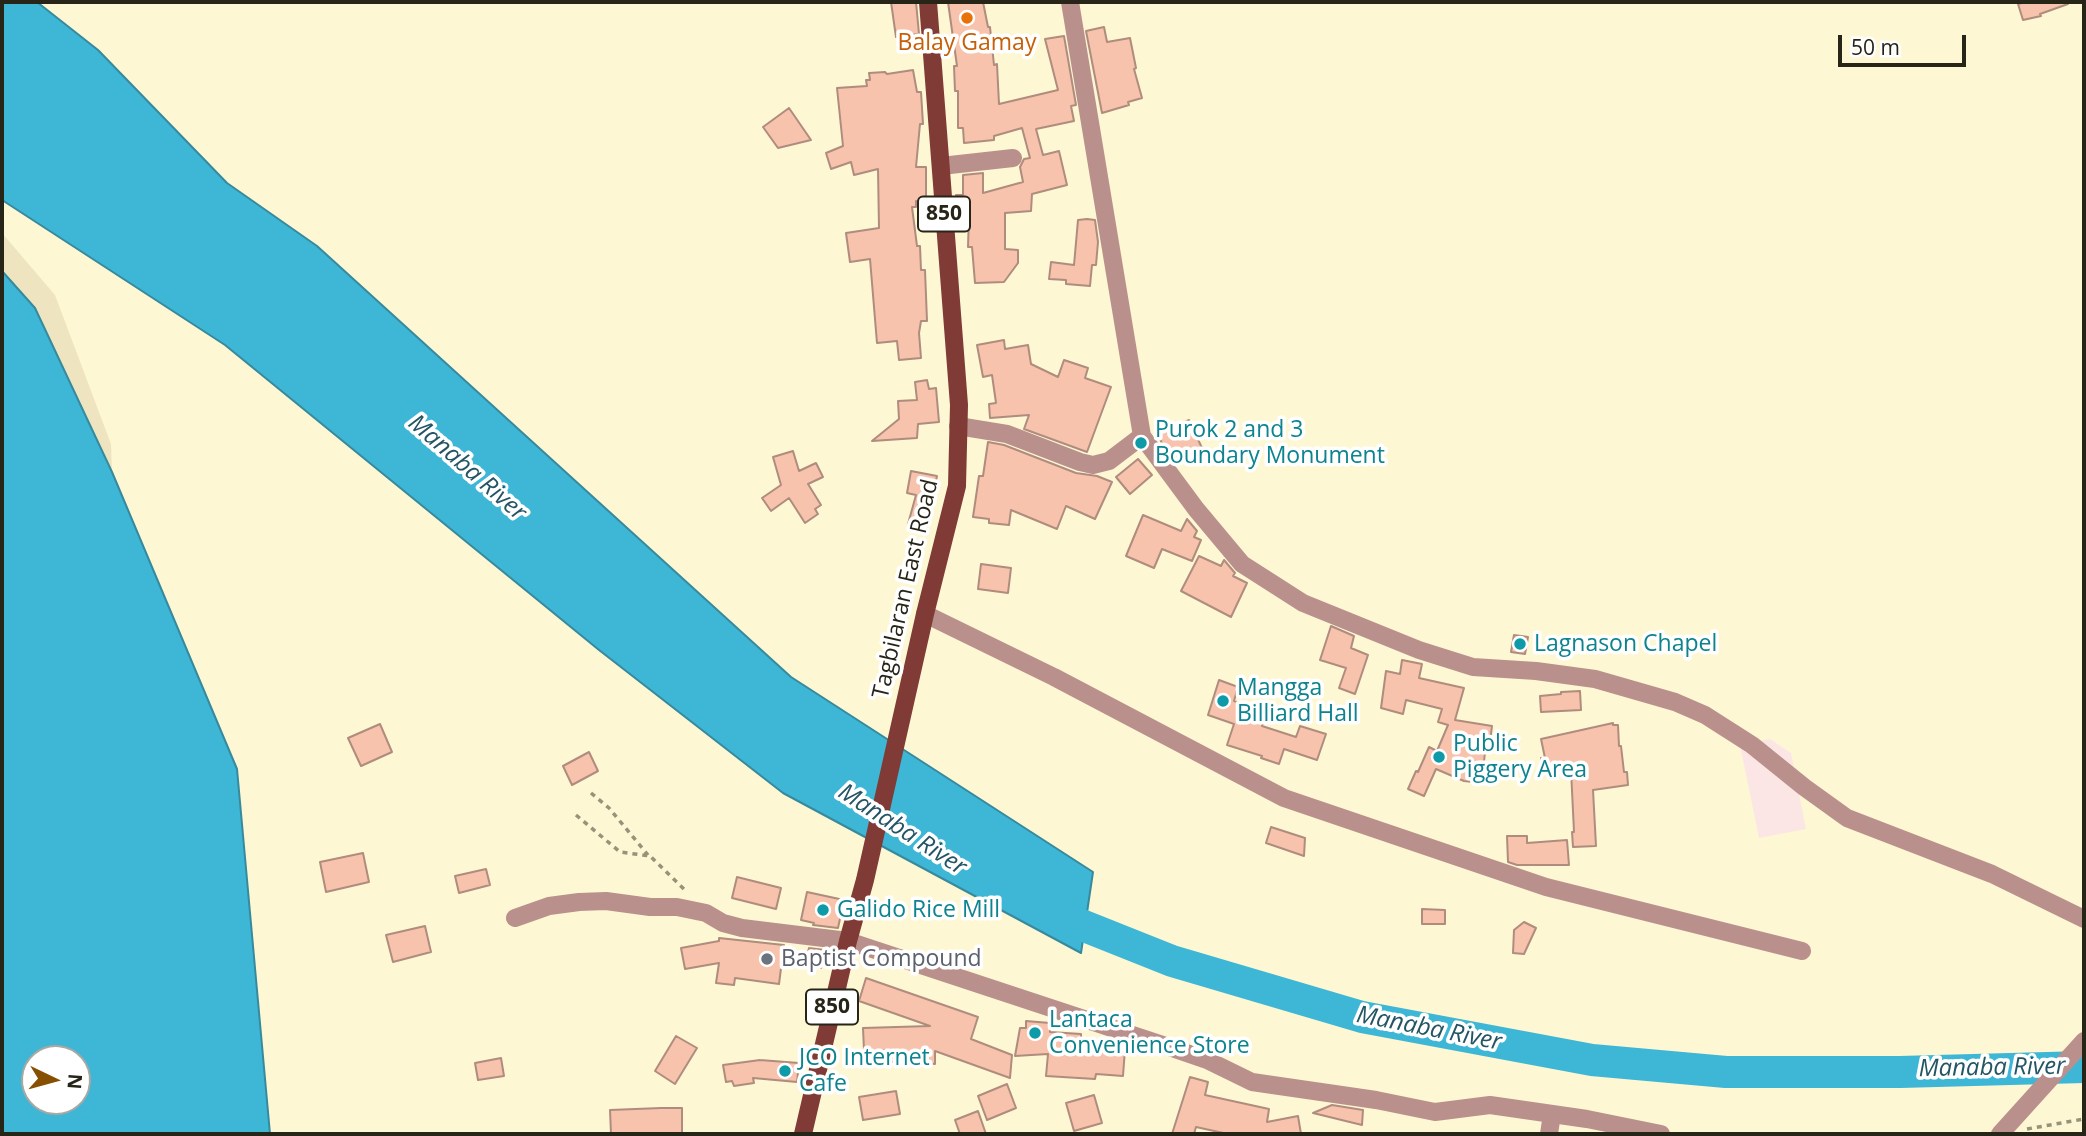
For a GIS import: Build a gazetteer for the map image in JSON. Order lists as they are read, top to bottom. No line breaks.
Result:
{"streets":{"main road":["850","Tagbilaran East Road"]},"water":["Manaba River"],"places":["Balay Gamay","Purok 2 and 3 Boundary Monument","Lagnason Chapel","Mangga Billiard Hall","Public Piggery Area","Galido Rice Mill","Baptist Compound","Lantaca Convenience Store","JCO Internet Cafe"],"scale_bar":"50 m","north":"right"}
